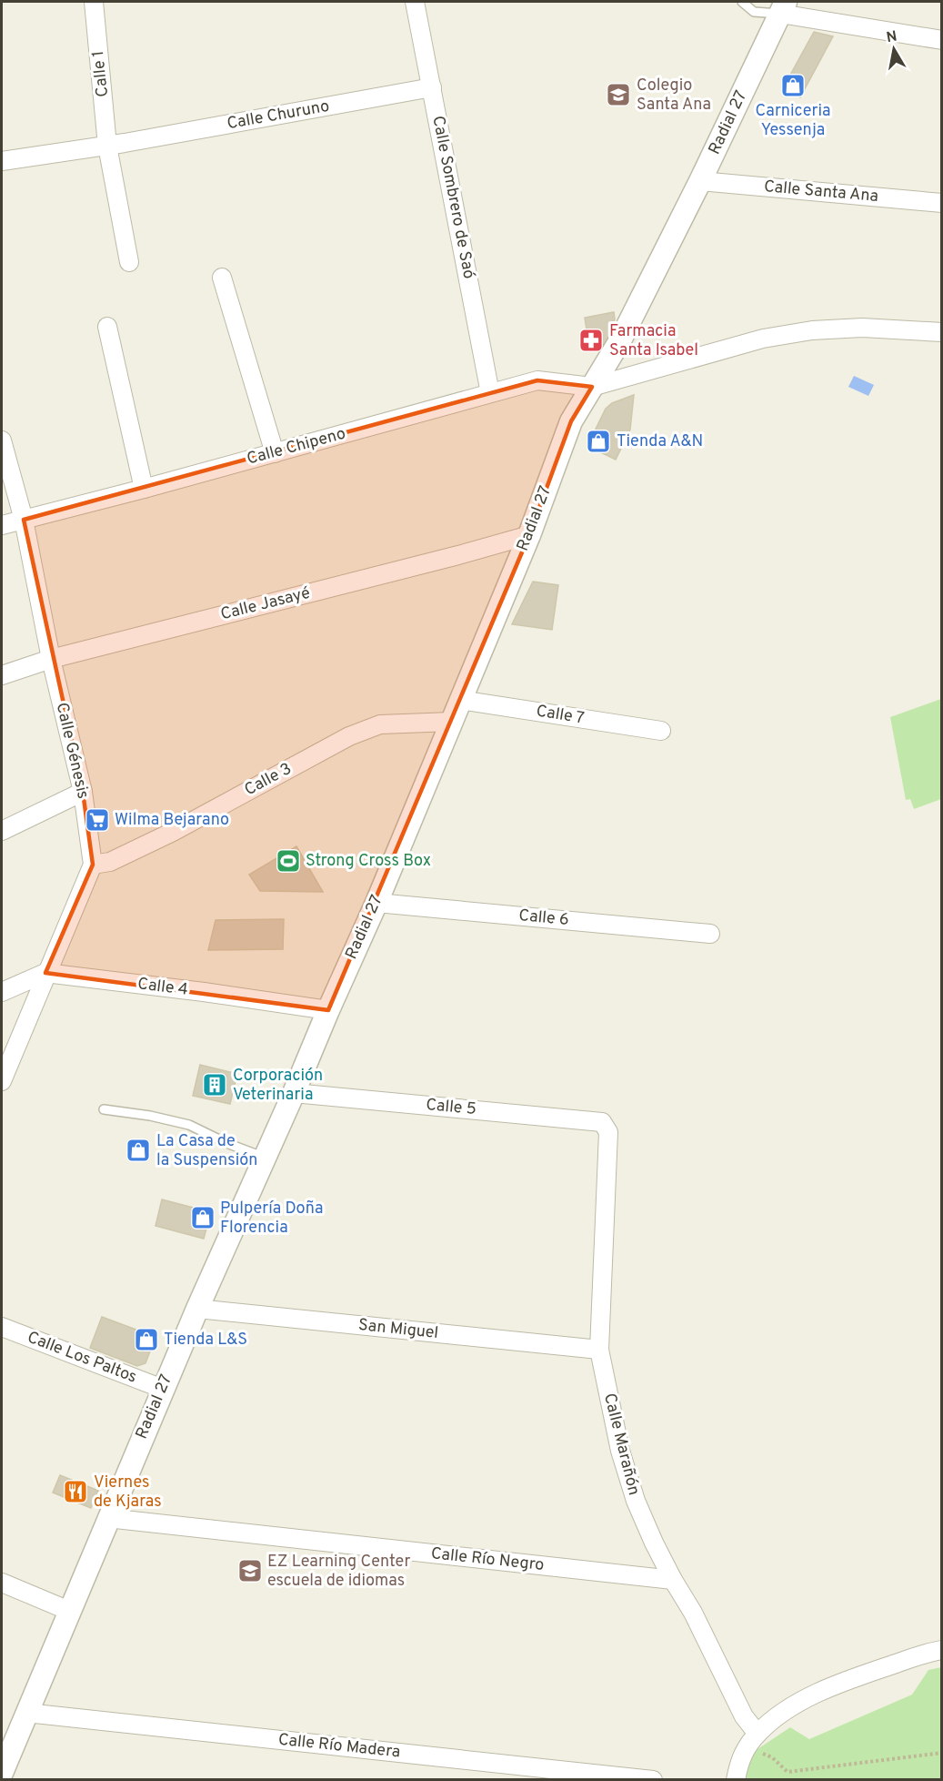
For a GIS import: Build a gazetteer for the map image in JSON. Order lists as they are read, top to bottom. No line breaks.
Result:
{"streets":{"street":["Calle 1","Calle Churuno","Radial 27","Calle Santa Ana","Calle Sombrero de Saó","Calle Chipeno","Calle Jasayé","Calle 7","Calle Génesis","Calle 3","Calle 6","Calle 4","Calle 5","San Miguel","Calle Los Paltos","Calle Marañón","Calle Río Negro","Calle Río Madera"]},"crossings":[["Calle 1","Calle Churuno"],["Calle Churuno","Calle Sombrero de Saó"],["Radial 27","Calle Santa Ana"],["Radial 27","Calle Chipeno"],["Radial 27","Calle Jasayé"],["Radial 27","Calle 7"],["Radial 27","Calle 3"],["Radial 27","Calle 6"],["Radial 27","Calle 4"],["Radial 27","Calle 5"],["Radial 27","San Miguel"],["Radial 27","Calle Los Paltos"],["Radial 27","Calle Río Negro"],["Radial 27","Calle Río Madera"],["Calle Sombrero de Saó","Calle Chipeno"],["Calle Chipeno","Calle Génesis"],["Calle Jasayé","Calle Génesis"],["Calle Génesis","Calle 3"],["Calle 5","Calle Marañón"],["San Miguel","Calle Marañón"],["Calle Marañón","Calle Río Negro"]],"places":{"shop":["Carniceria Yessenja","Tienda A&N","La Casa de la Suspensión","Pulpería Doña Florencia","Tienda L&S"],"school or university":["Colegio Santa Ana","EZ Learning Center escuela de idiomas"],"pharmacy":["Farmacia Santa Isabel"],"supermarket":["Wilma Bejarano"],"sports":["Strong Cross Box"],"building":["Corporación Veterinaria"],"restaurant":["Viernes de Kjaras"]},"north":"top"}
